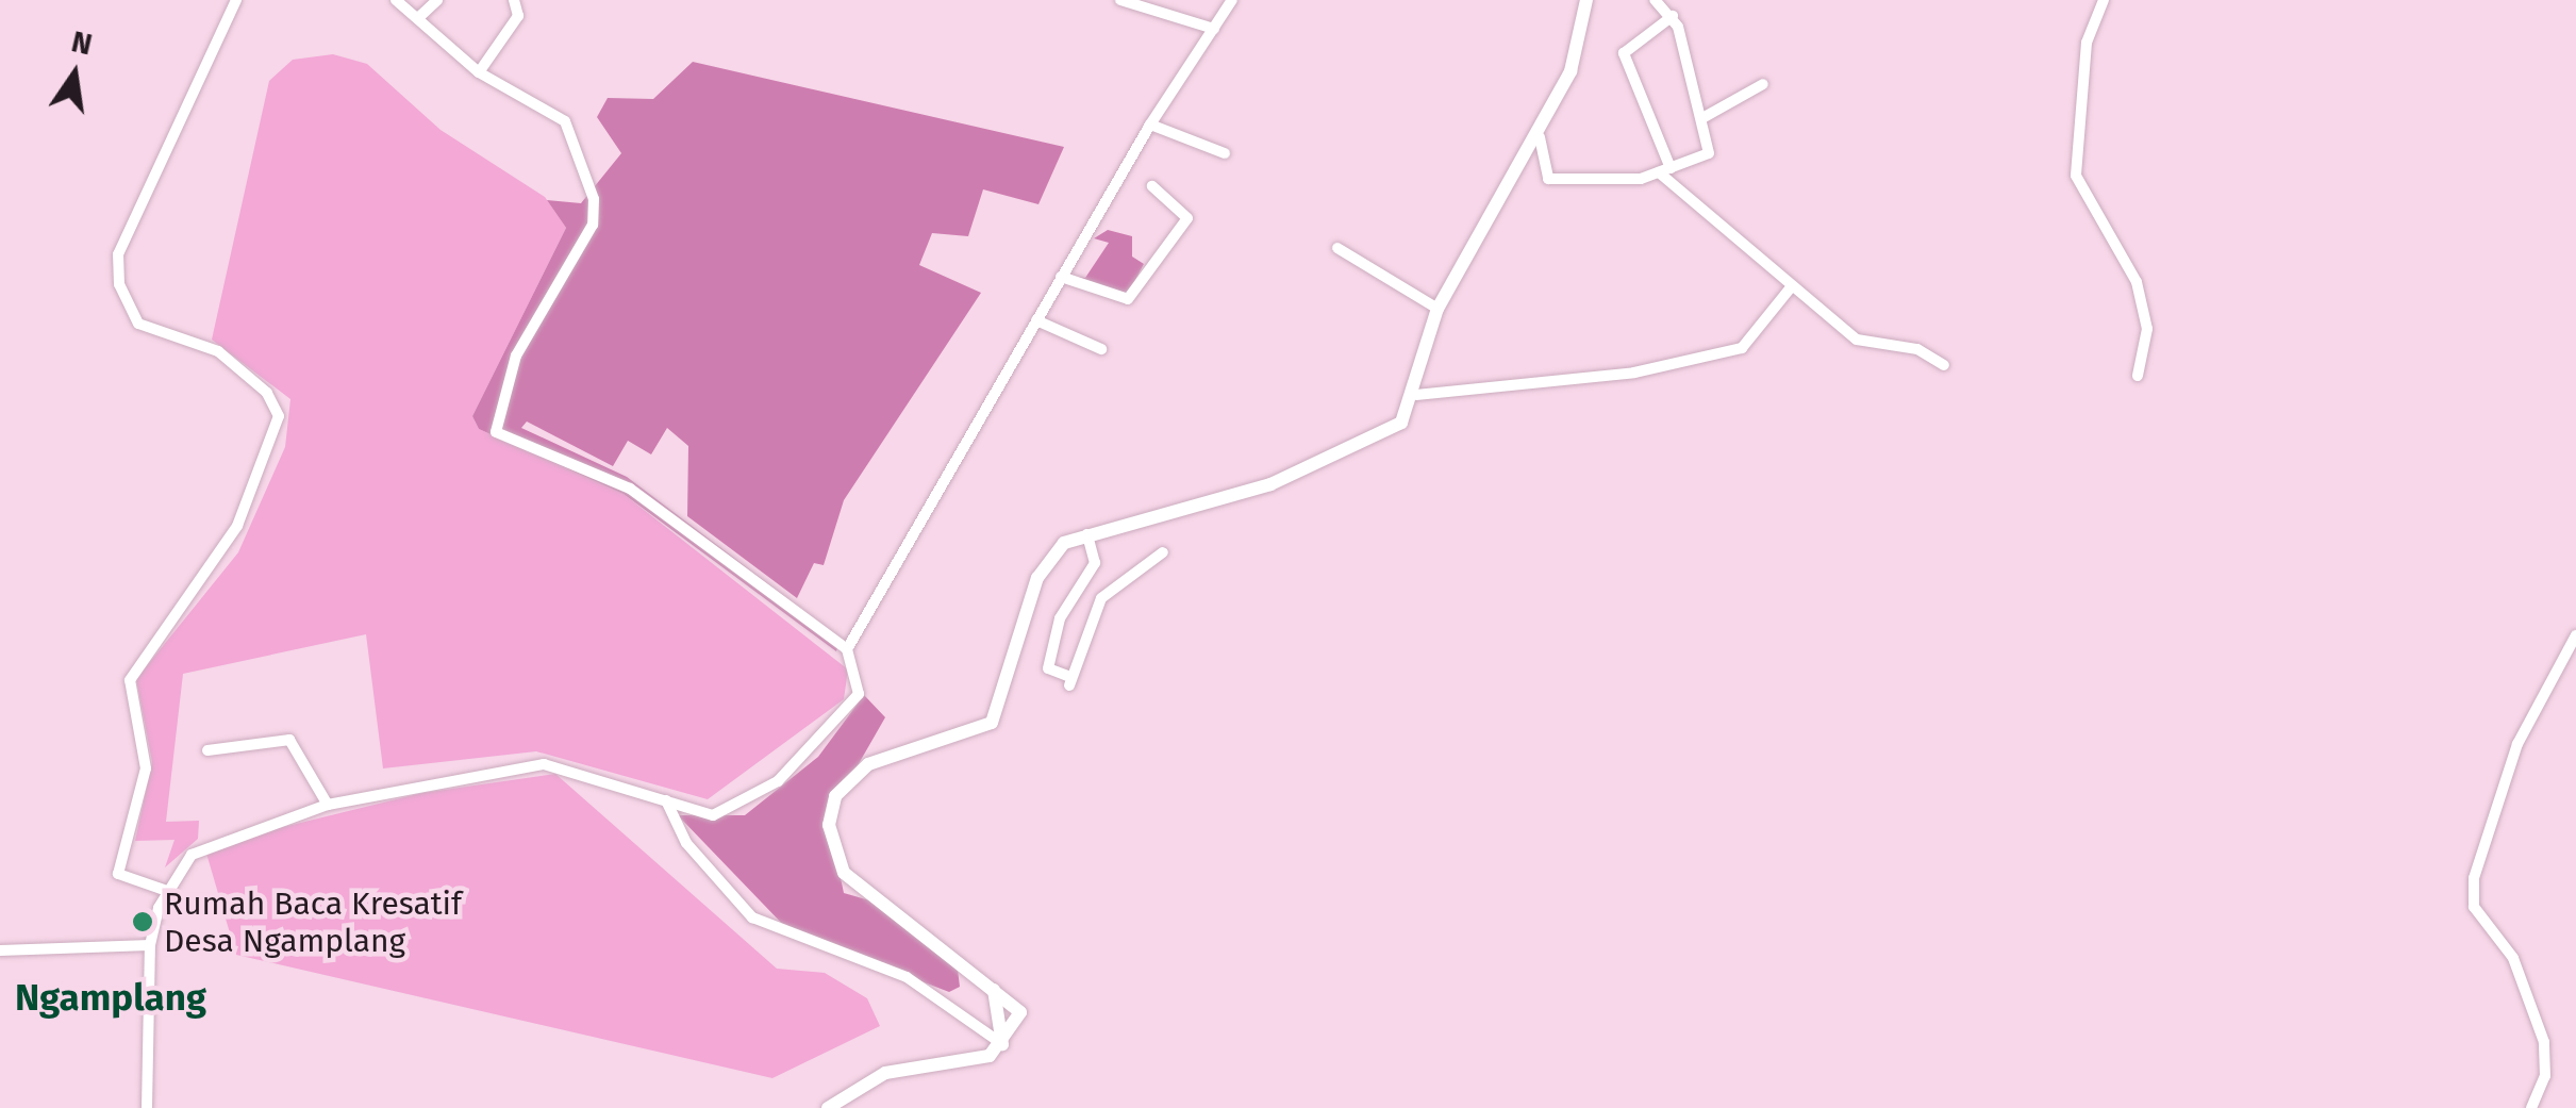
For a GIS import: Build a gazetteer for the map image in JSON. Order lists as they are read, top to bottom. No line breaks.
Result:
{"districts":["Ngamplang"],"places":["Rumah Baca Kresatif Desa Ngamplang"],"north":"top"}
